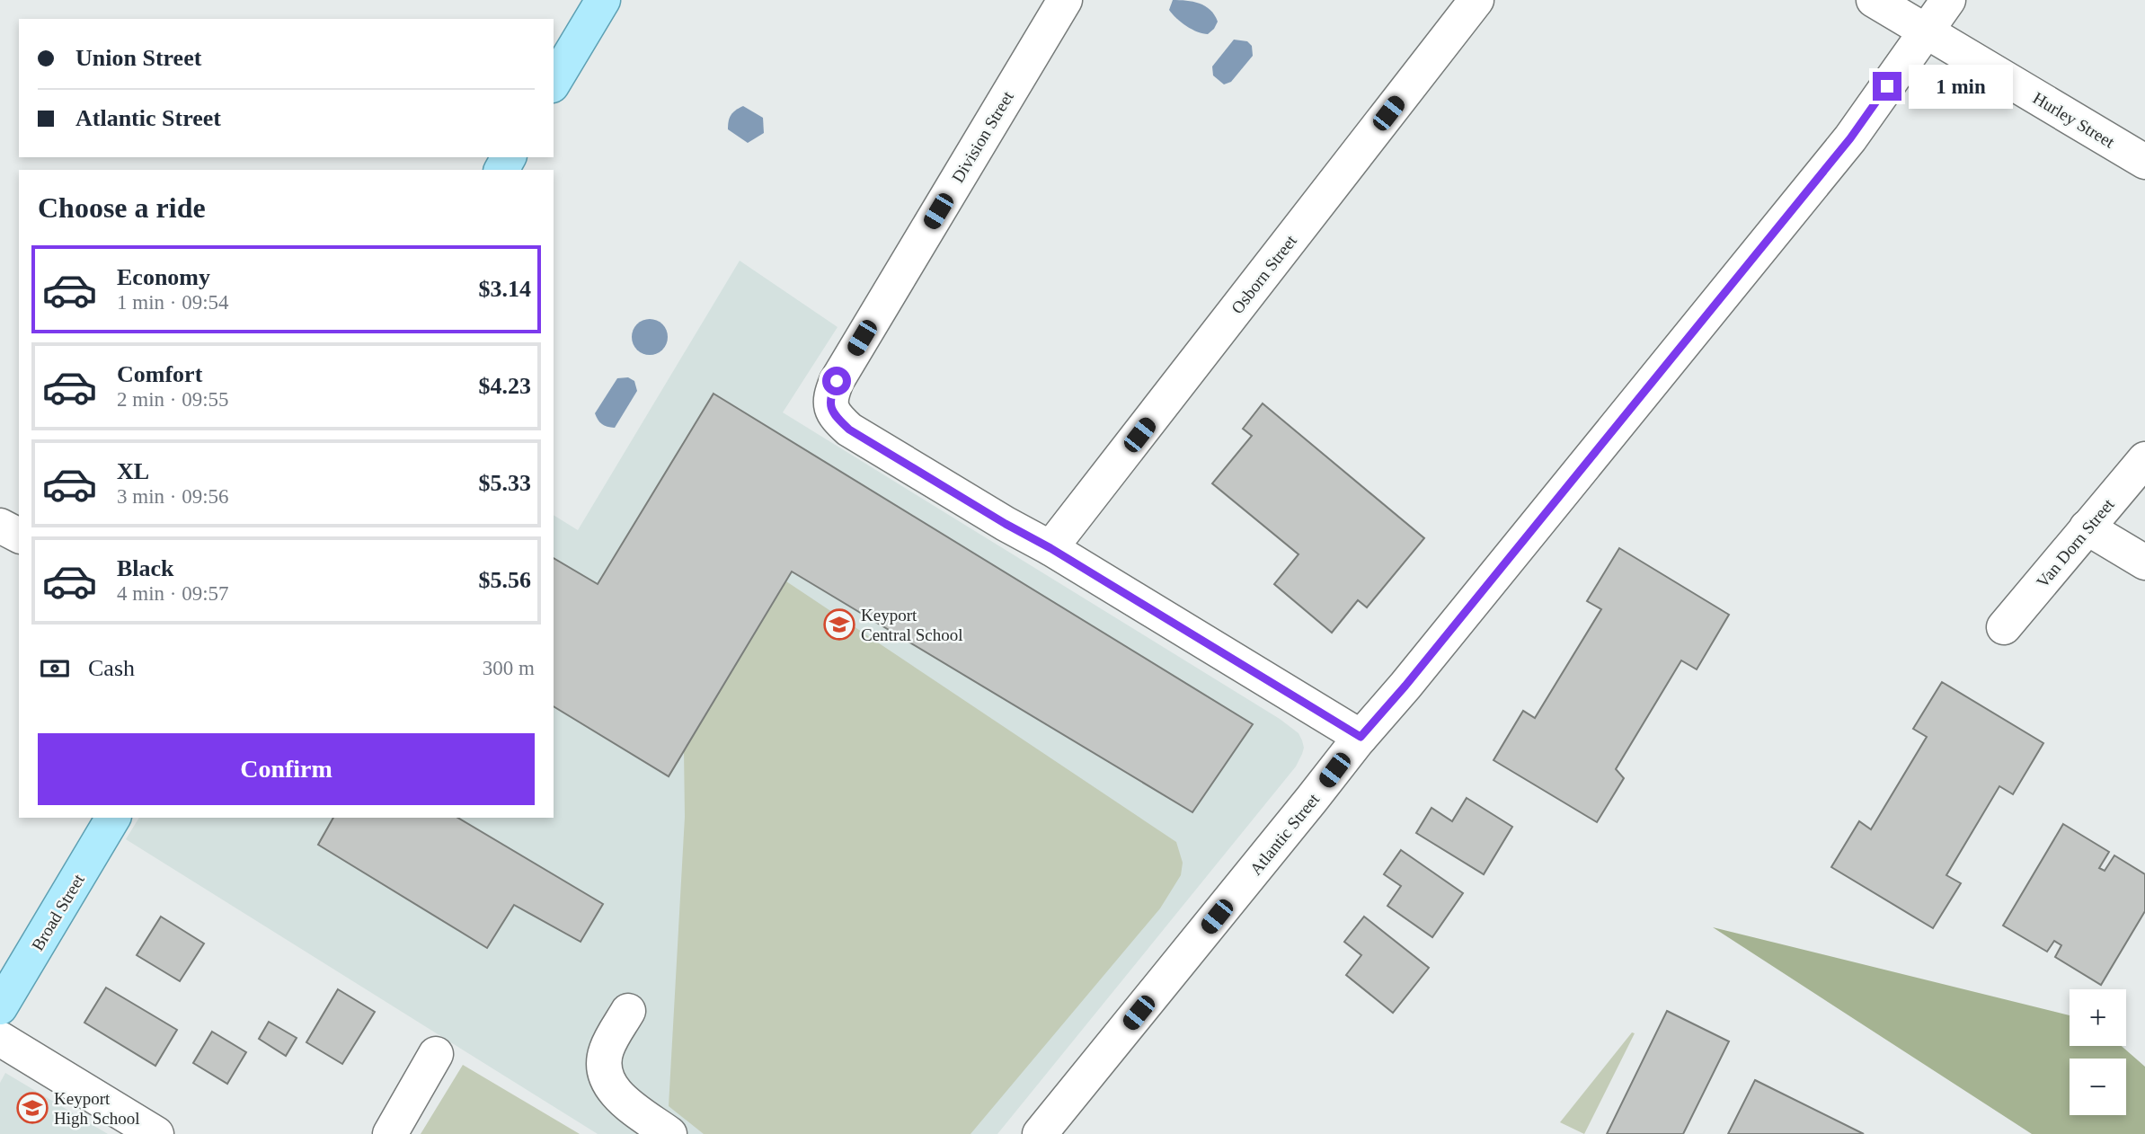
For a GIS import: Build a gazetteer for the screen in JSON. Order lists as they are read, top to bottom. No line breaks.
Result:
{"streets":{"main road":["Broad Street"],"street":["Hurley Street","Division Street","Osborn Street","Van Dorn Street","Atlantic Street"]},"crossings":[["Hurley Street","Atlantic Street"],["Division Street","Osborn Street"]],"places":{"school or university":["Keyport Central School","Keyport High School"]},"page":{"banner":["Union Street","Atlantic Street"],"bubble":"1 min","heading":"Choose a ride","list":[{"name":"Economy","note":"1 min · 09:54","value":"$3.14"},{"name":"Comfort","note":"2 min · 09:55","value":"$4.23"},{"name":"XL","note":"3 min · 09:56","value":"$5.33"},{"name":"Black","note":"4 min · 09:57","value":"$5.56"}],"pay":["Cash","300 m"],"buttons":"Confirm","map_buttons":["+","−"]}}
